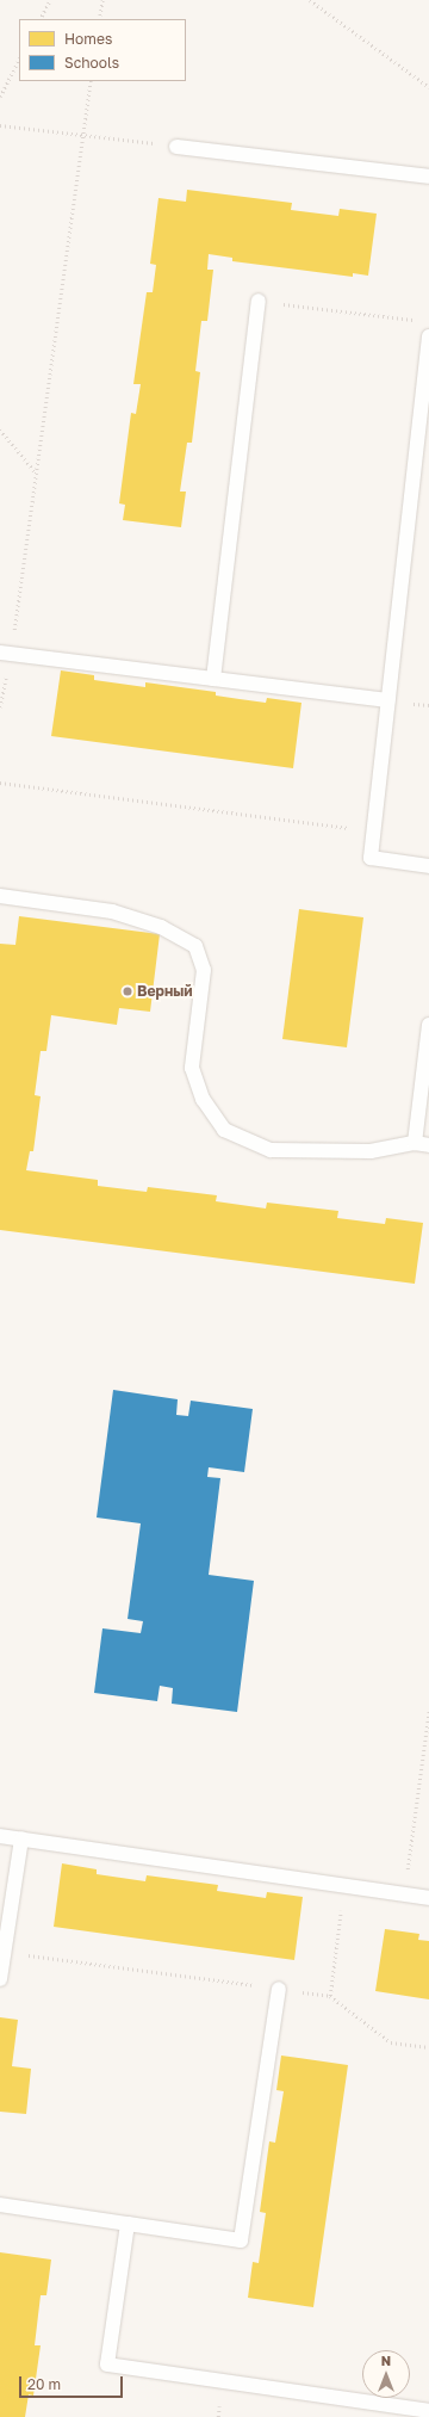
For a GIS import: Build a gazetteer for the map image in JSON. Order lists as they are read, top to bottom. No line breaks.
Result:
{"places":["Верный"],"legend":["Homes","Schools"],"scale_bar":"20 m","north":"top"}
